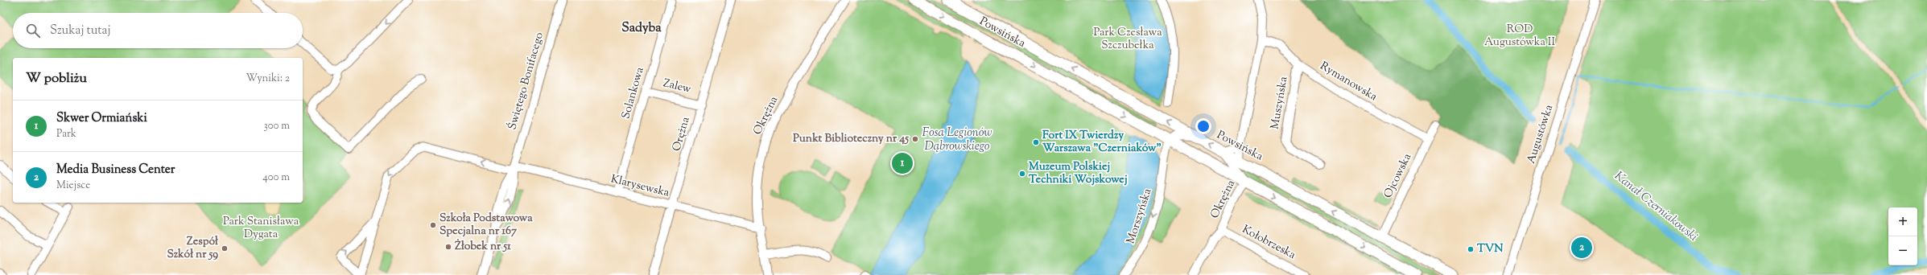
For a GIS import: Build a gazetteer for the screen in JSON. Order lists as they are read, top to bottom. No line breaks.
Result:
{"streets":{"main road":["Powsińska"],"street":["Świętego Bonifacego","Rymanowska","Zalew","Solankowa","Muszyńska","Okrężna","Orężna","Augustówka","Ojcowska","Klarysewska","Morszyńska","Kołobrzeska"]},"crossings":[["Powsińska","Okrężna"],["Powsińska","Ojcowska"],["Powsińska","Morszyńska"],["Świętego Bonifacego","Klarysewska"],["Rymanowska","Muszyńska"],["Rymanowska","Ojcowska"],["Zalew","Solankowa"],["Zalew","Orężna"],["Solankowa","Klarysewska"],["Okrężna","Klarysewska"],["Okrężna","Kołobrzeska"],["Orężna","Klarysewska"]],"one_way":["Morszyńska"],"districts":["Sadyba"],"water":["Fosa Legionów Dąbrowskiego","Kanał Czerniakowski"],"parks":["ROD Augustówka II","Park Czesława Szczubełka","Park Stanisława Dygata"],"places":["Punkt Biblioteczny nr 45","Fort IX Twierdzy Warszawa \"Czerniaków\"","Muzeum Polskiej Techniki Wojskowej","Szkoła Podstawowa Specjalna nr 167","Żłobek nr 51","Zespół Szkół nr 59","TVN"],"page":{"search":"Szukaj tutaj","heading":["W pobliżu","Wyniki: 2"],"list":[{"mark":"1","name":"Skwer Ormiański","note":"Park","value":"300 m"},{"mark":"2","name":"Media Business Center","note":"Miejsce","value":"400 m"}],"pins":["1","2"],"map_buttons":["+","−"]}}
